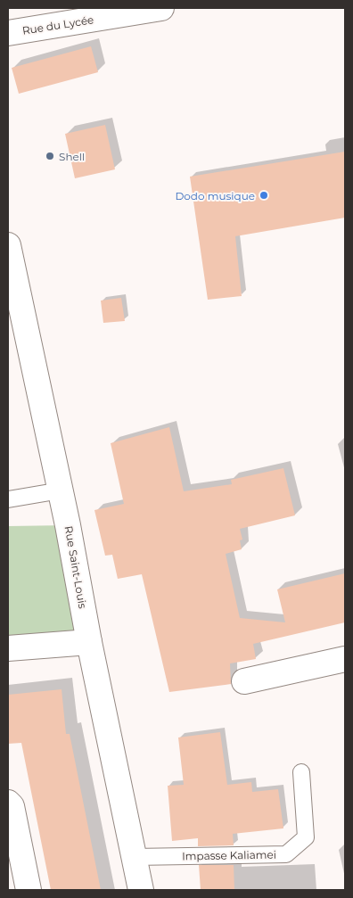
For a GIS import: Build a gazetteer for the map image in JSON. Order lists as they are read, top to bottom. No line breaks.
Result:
{"streets":{"street":["Rue du Lycée","Rue Saint-Louis"],"lane":["Impasse Kaliamei"]},"crossings":[["Rue Saint-Louis","Impasse Kaliamei"]],"places":["Shell","Dodo musique"]}
